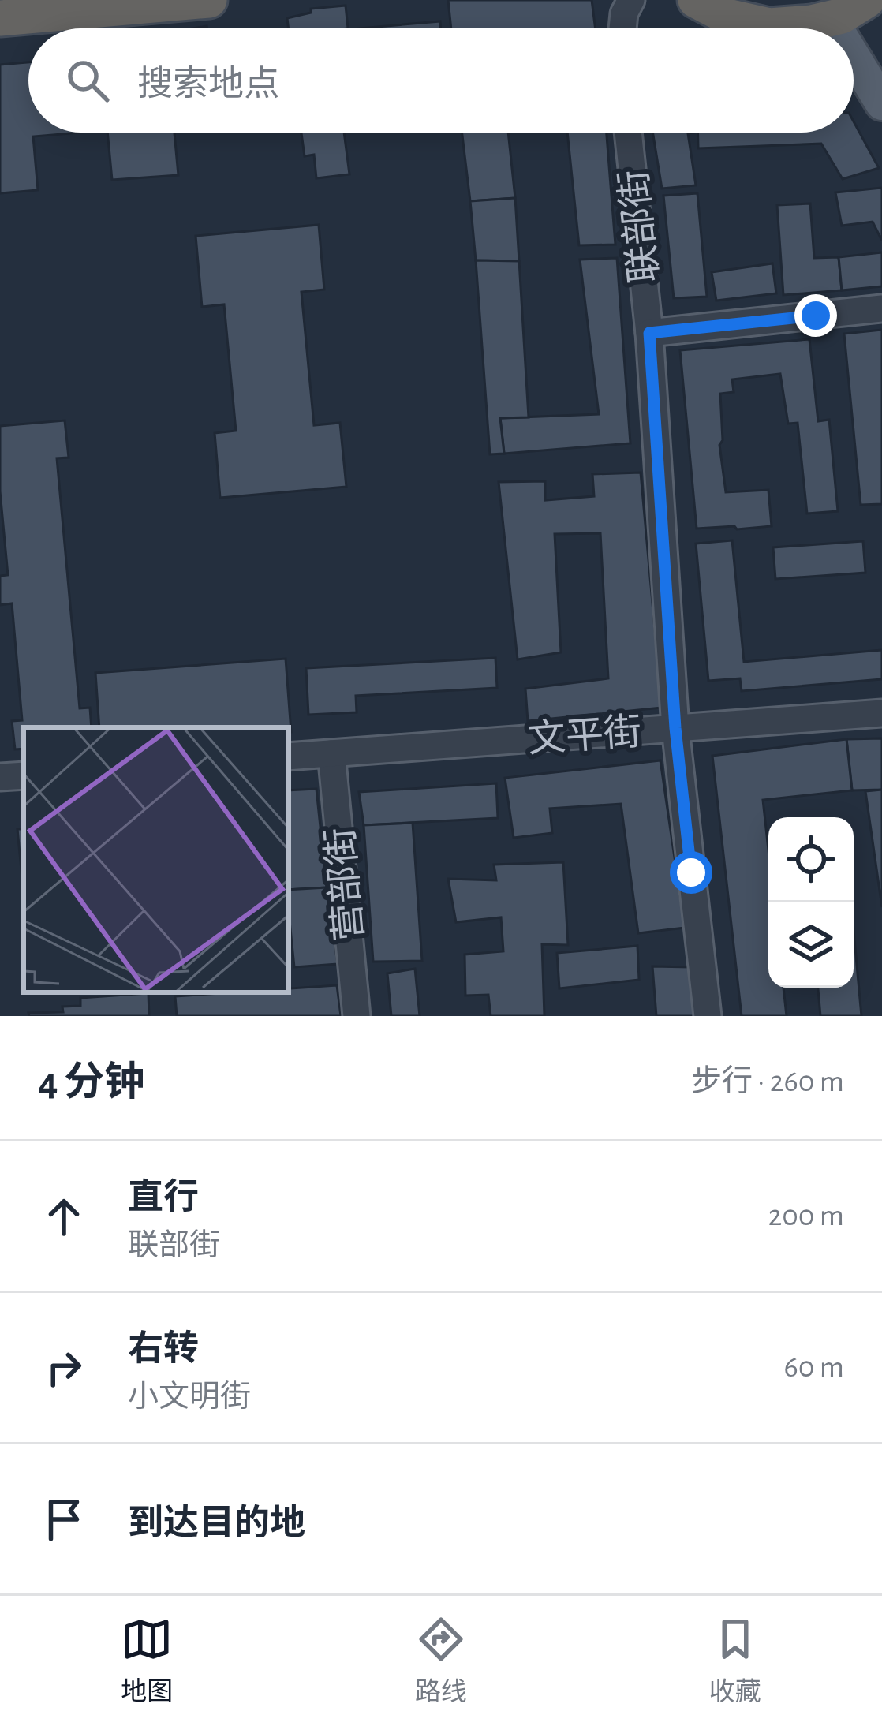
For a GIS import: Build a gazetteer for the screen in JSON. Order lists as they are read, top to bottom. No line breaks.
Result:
{"streets":{"street":["联部街","文平街","营部街"]},"crossings":[["联部街","文平街"],["文平街","营部街"]],"page":{"search":"搜索地点","heading":["4 分钟","步行 · 260 m"],"list":[["直行","联部街","200 m"],["右转","小文明街","60 m"],"到达目的地"],"nav":["地图","路线","收藏"]}}
